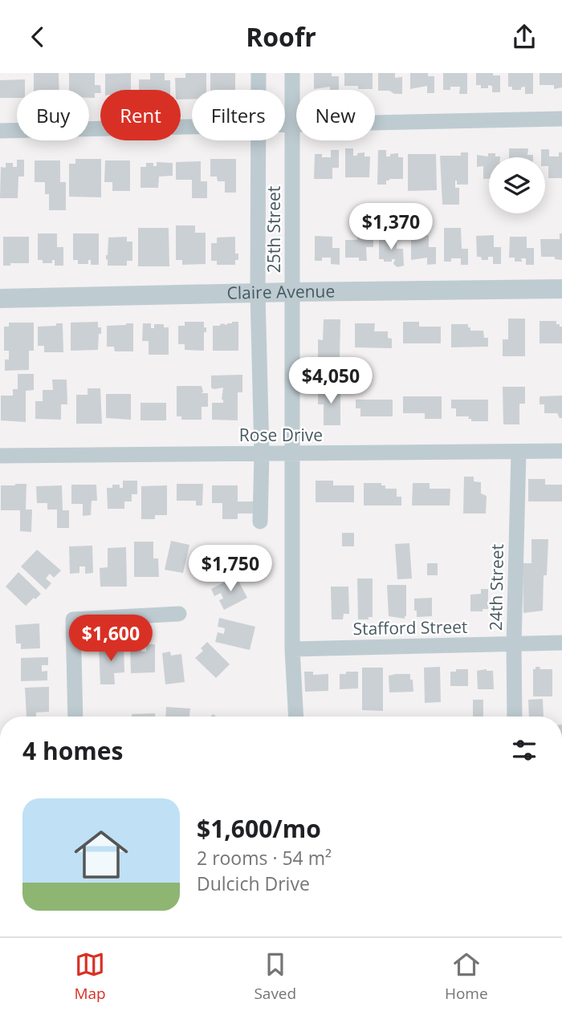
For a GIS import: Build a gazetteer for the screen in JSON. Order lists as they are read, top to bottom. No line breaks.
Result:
{"streets":{"street":["25th Street","Claire Avenue","Rose Drive","24th Street","Stafford Street"]},"crossings":[["25th Street","Claire Avenue"],["25th Street","Rose Drive"],["25th Street","Stafford Street"],["Rose Drive","24th Street"],["24th Street","Stafford Street"]],"page":{"header":"Roofr","chip":["Buy","Rent","Filters","New"],"price":["$1,370","$4,050","$1,750","$1,600"],"heading":"4 homes","list":[{"name":"$1,600/mo","note":"2 rooms · 54 m² · Dulcich Drive"}],"tabs":["Map","Saved","Home"]}}
